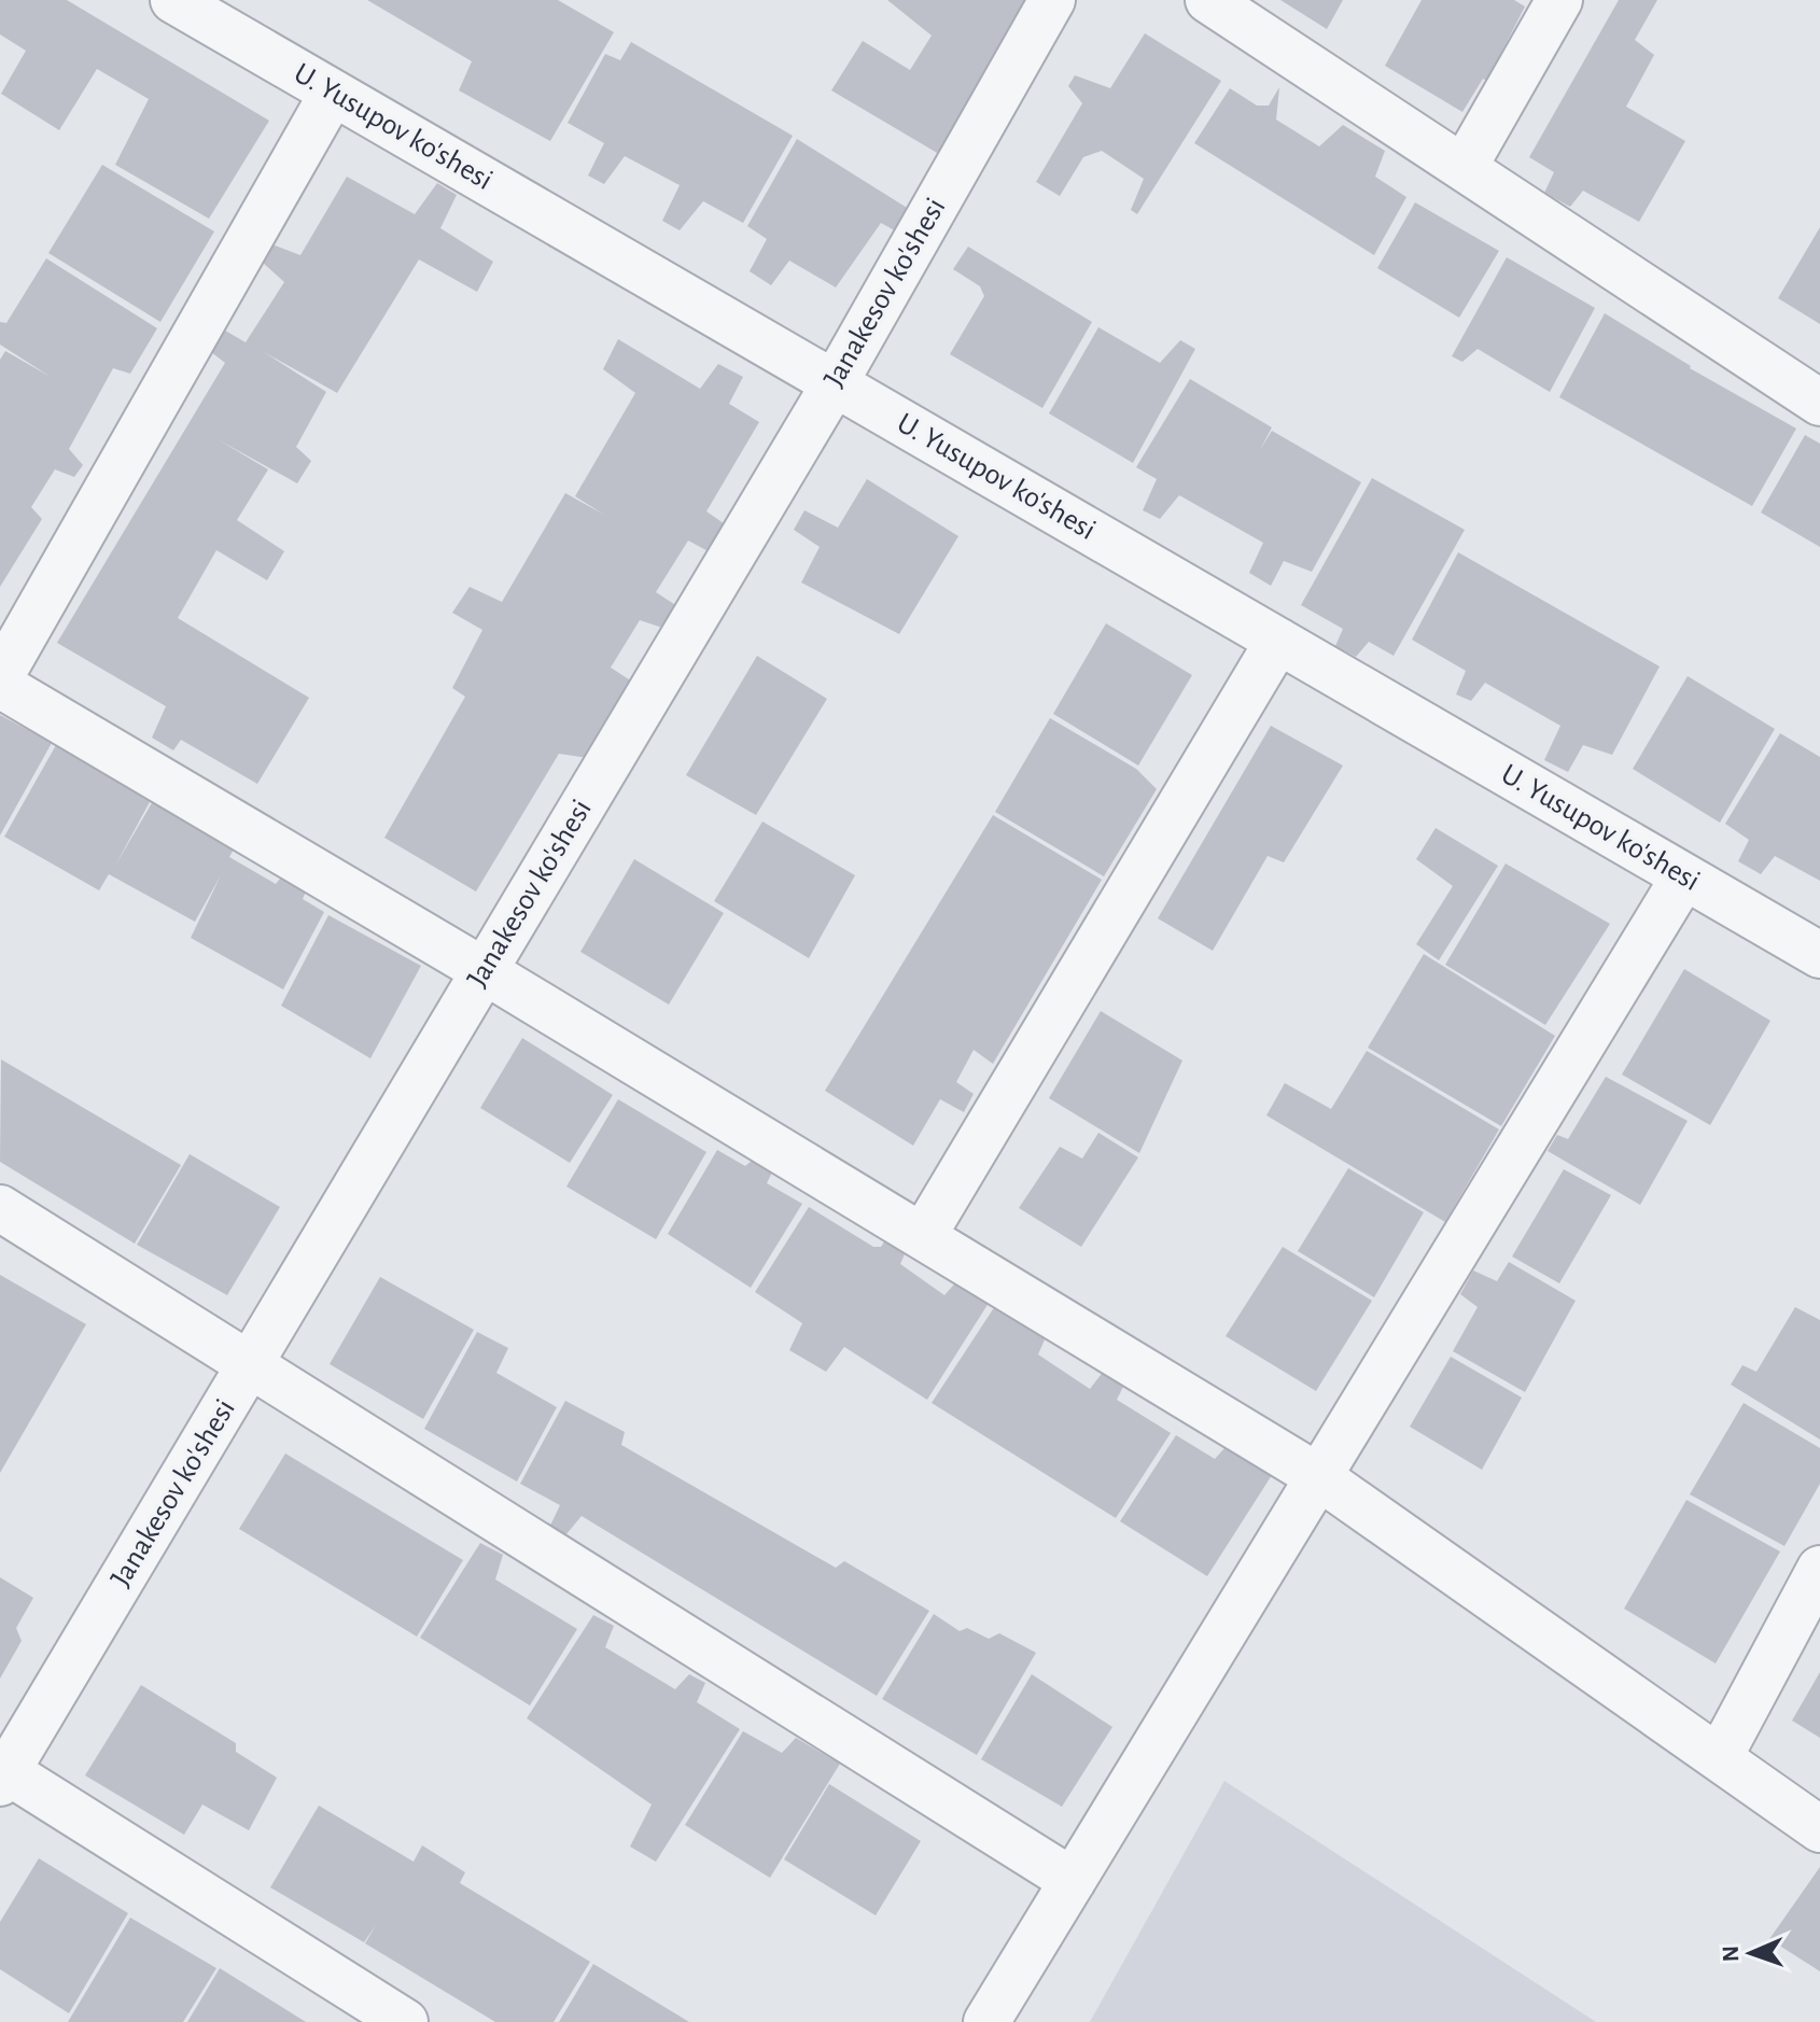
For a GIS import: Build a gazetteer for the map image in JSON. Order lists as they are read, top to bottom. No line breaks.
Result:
{"streets":{"street":["U. Yusupov ko'shesi","Janakesov ko'shesi"]},"crossings":[["U. Yusupov ko'shesi","Janakesov ko'shesi"]],"north":"left"}
